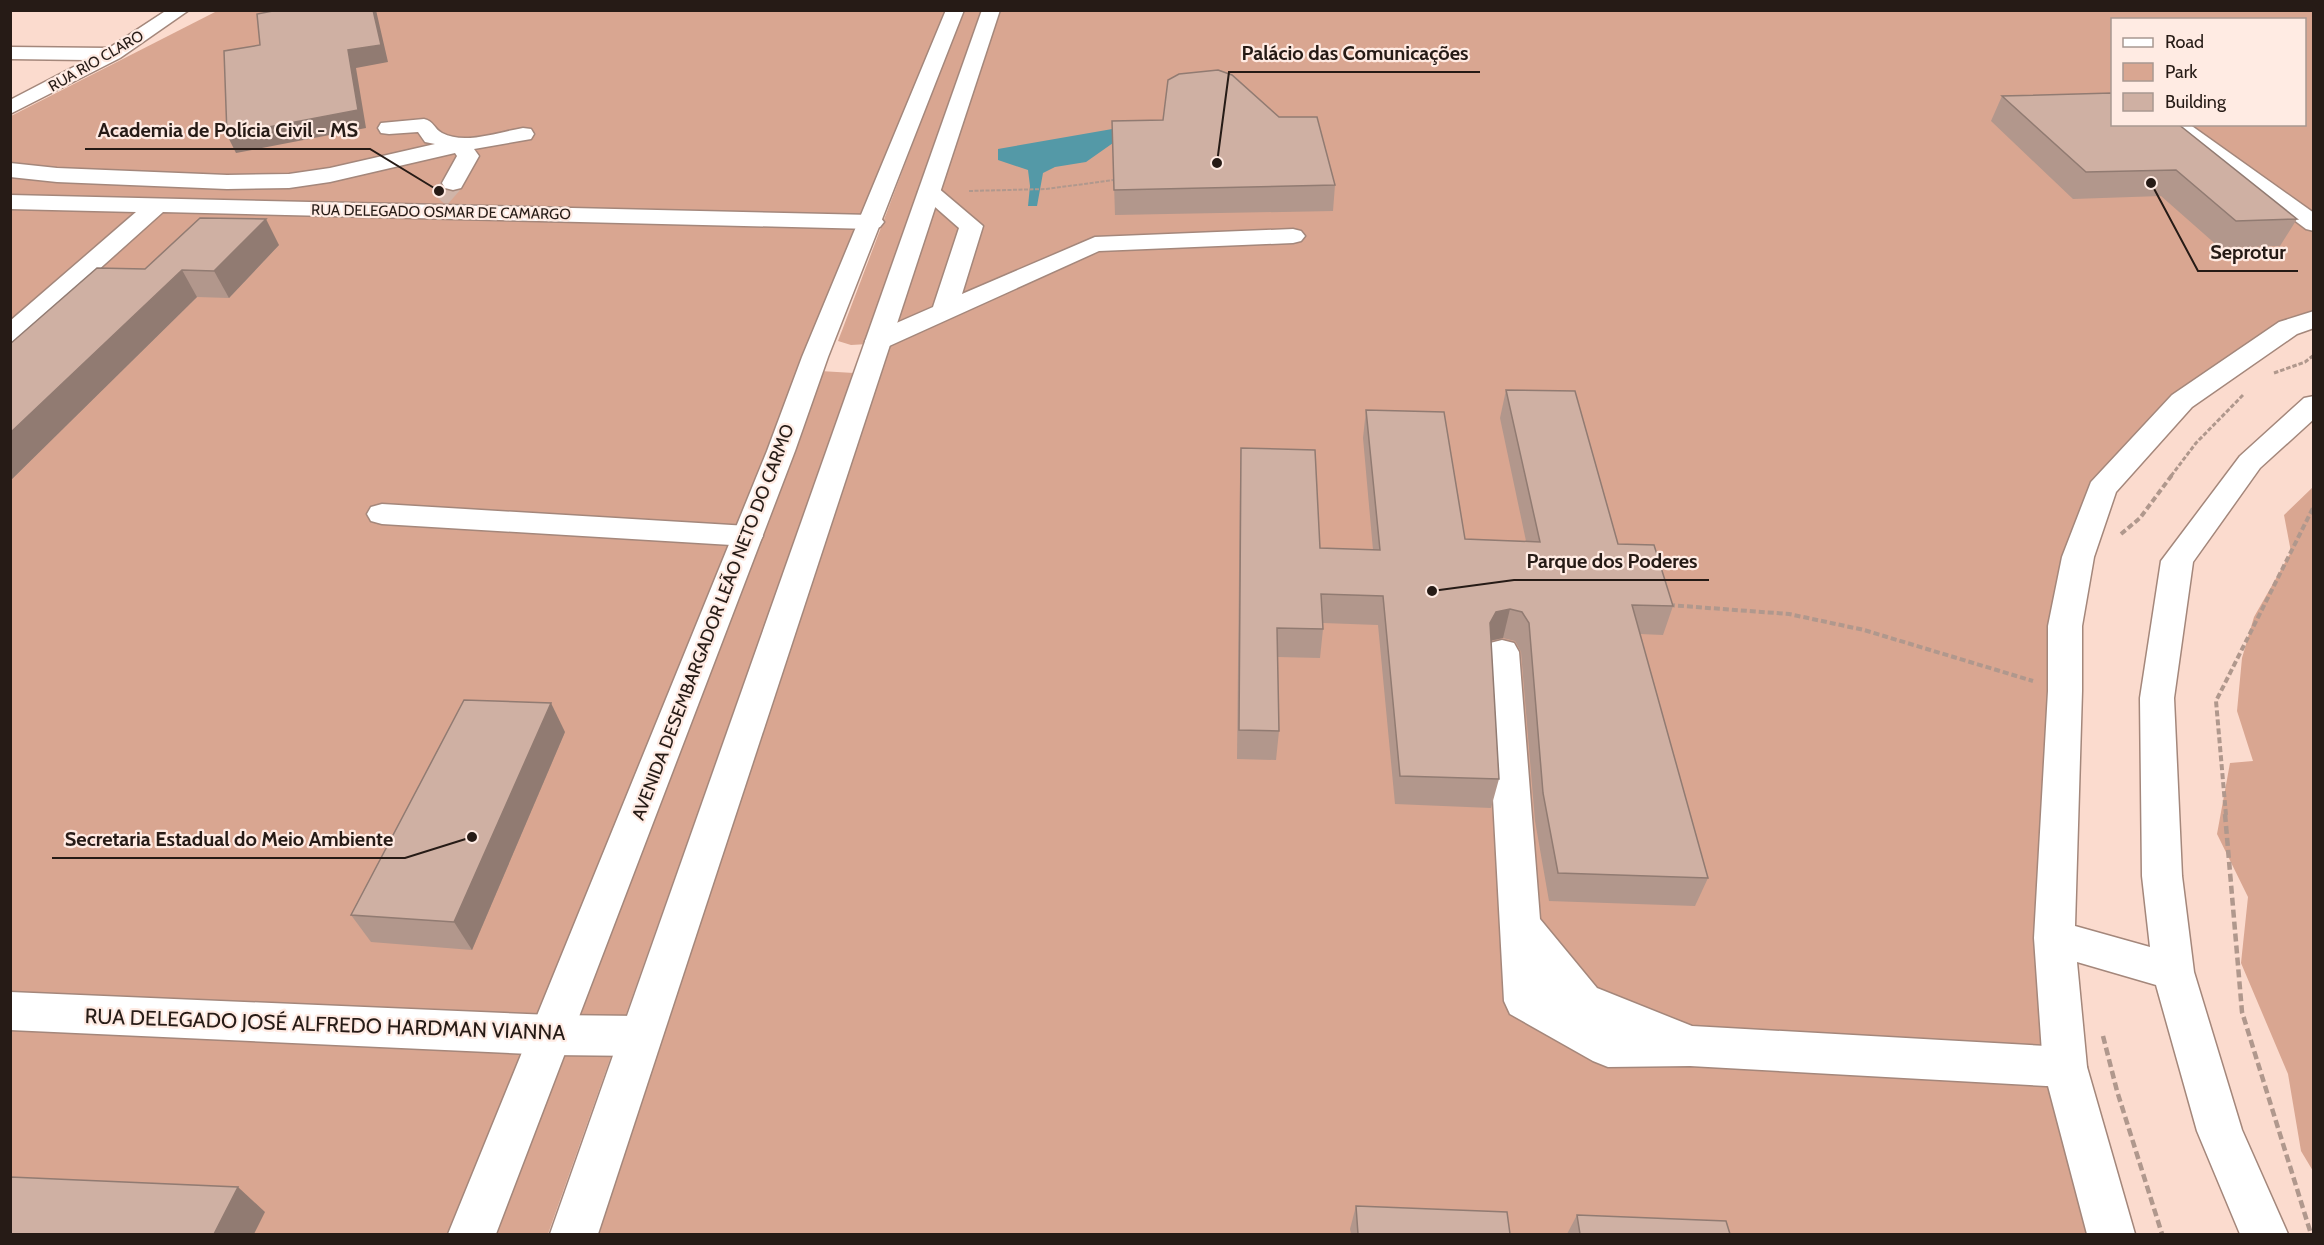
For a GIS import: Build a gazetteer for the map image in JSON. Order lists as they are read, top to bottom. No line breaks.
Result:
{"streets":{"main road":["RUA RIO CLARO","RUA DELEGADO OSMAR DE CAMARGO","AVENIDA DESEMBARGADOR LEÃO NETO DO CARMO","RUA DELEGADO JOSÉ ALFREDO HARDMAN VIANNA"]},"crossings":[["RUA DELEGADO OSMAR DE CAMARGO","AVENIDA DESEMBARGADOR LEÃO NETO DO CARMO"],["AVENIDA DESEMBARGADOR LEÃO NETO DO CARMO","RUA DELEGADO JOSÉ ALFREDO HARDMAN VIANNA"]],"places":["Palácio das Comunicações","Seprotur","Academia de Polícia Civil - MS","Parque dos Poderes","Secretaria Estadual do Meio Ambiente"],"legend":["Road","Park","Building"]}
